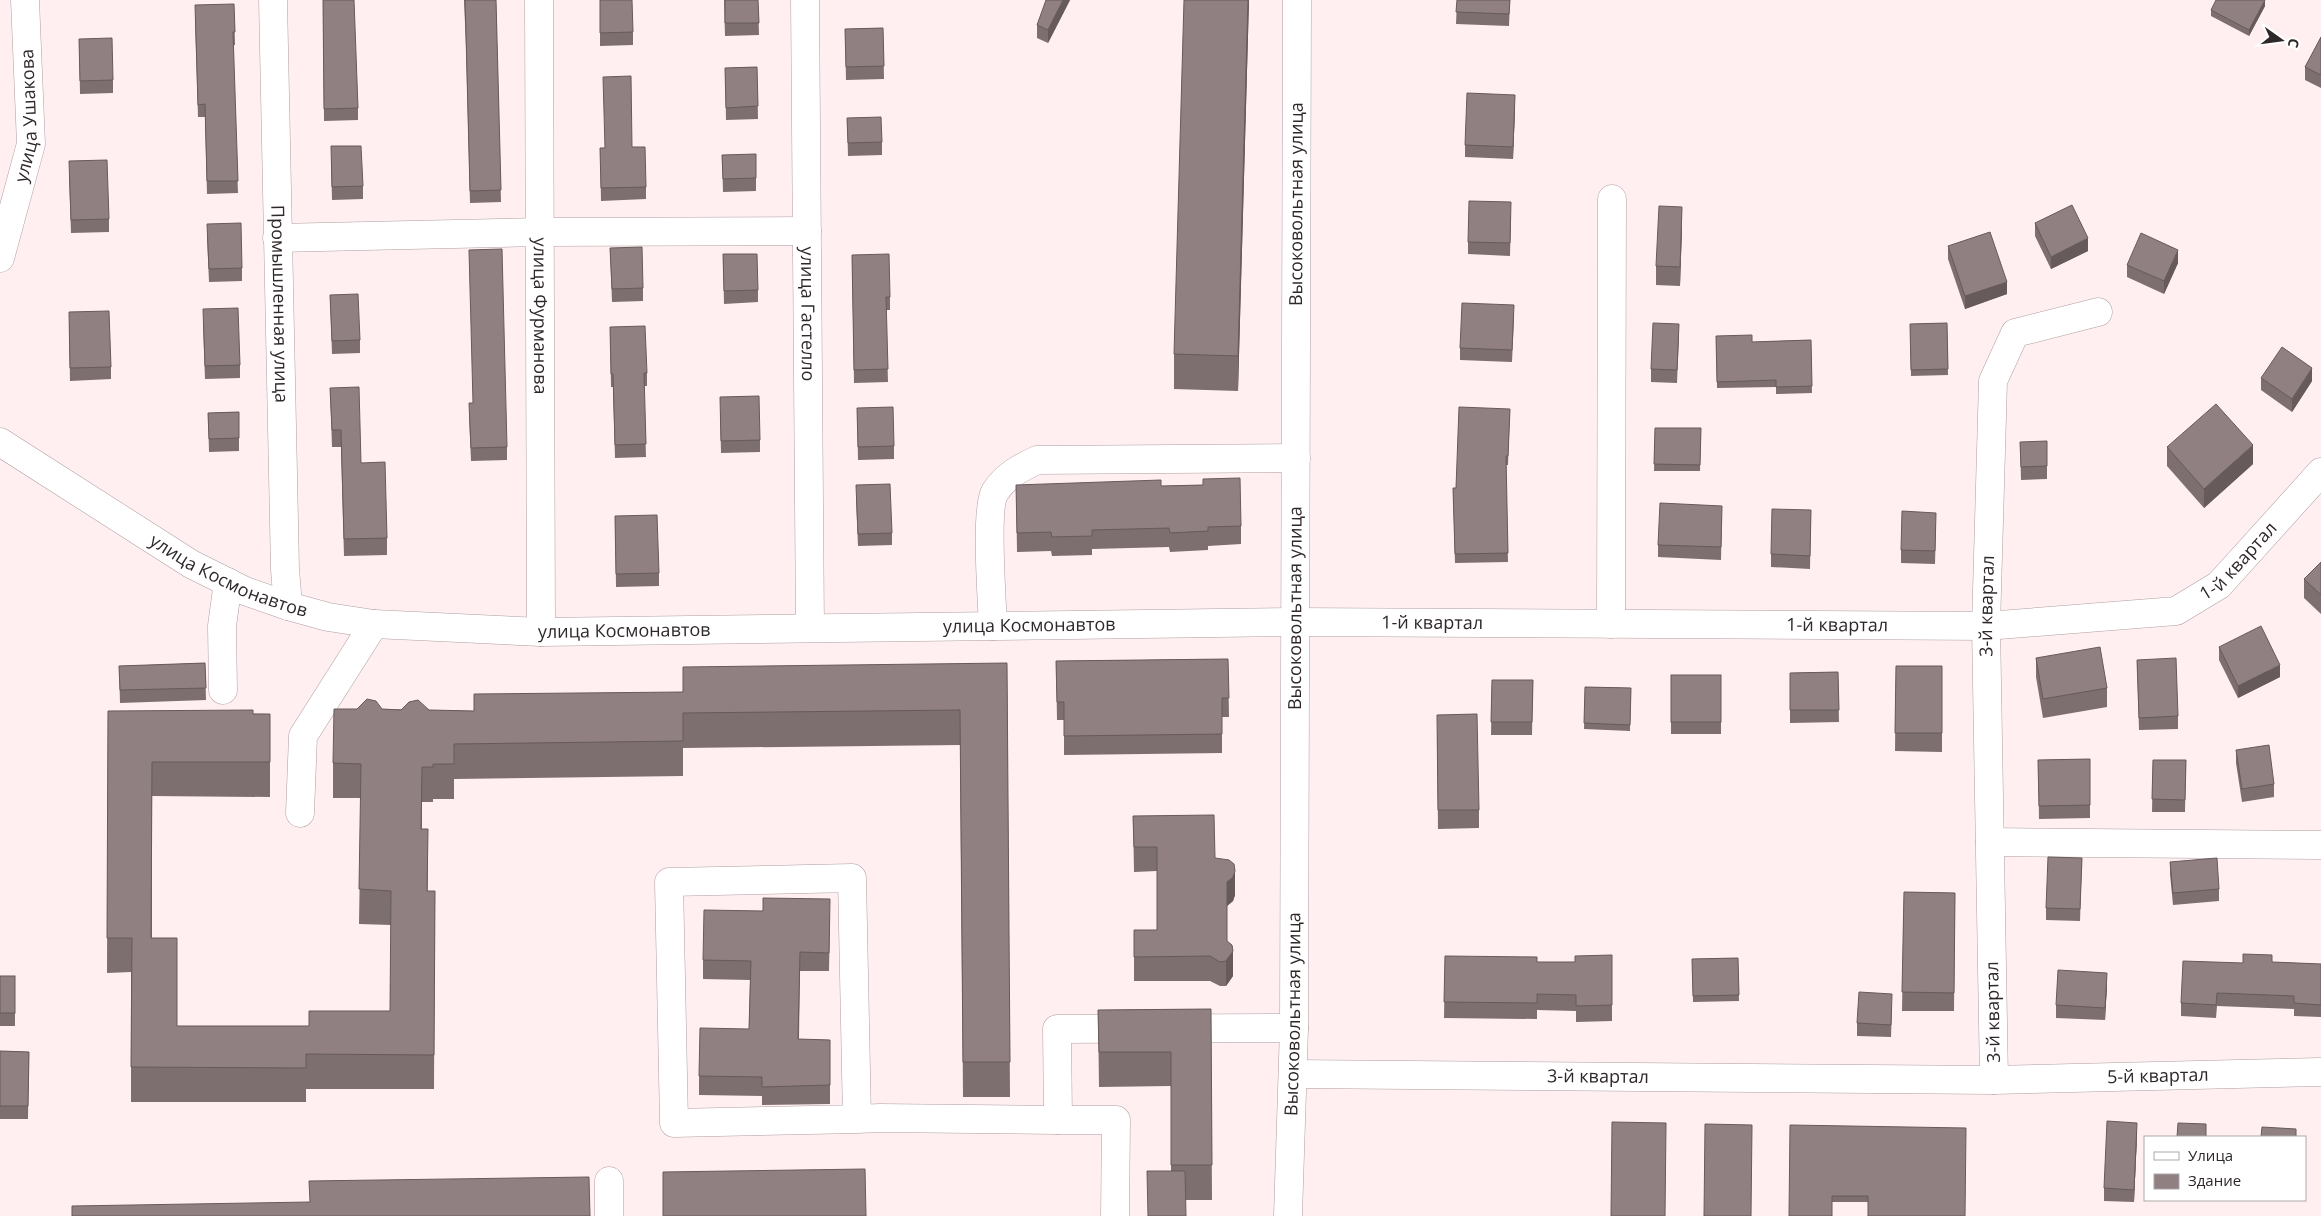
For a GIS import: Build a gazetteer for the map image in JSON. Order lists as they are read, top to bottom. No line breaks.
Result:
{"streets":{"street":["улица Ушакова","Высоковольтная улица","Промышленная улица","улица Гастелло","улица Фурманова","1-й квартал","улица Космонавтов","3-й квартал","5-й квартал"]},"crossings":[["Высоковольтная улица","1-й квартал"],["Высоковольтная улица","улица Космонавтов"],["Высоковольтная улица","3-й квартал"],["Промышленная улица","улица Космонавтов"],["улица Гастелло","улица Космонавтов"],["улица Фурманова","улица Космонавтов"],["1-й квартал","улица Космонавтов"],["1-й квартал","3-й квартал"],["3-й квартал","5-й квартал"]],"legend":["Улица","Здание"],"north":"right"}
